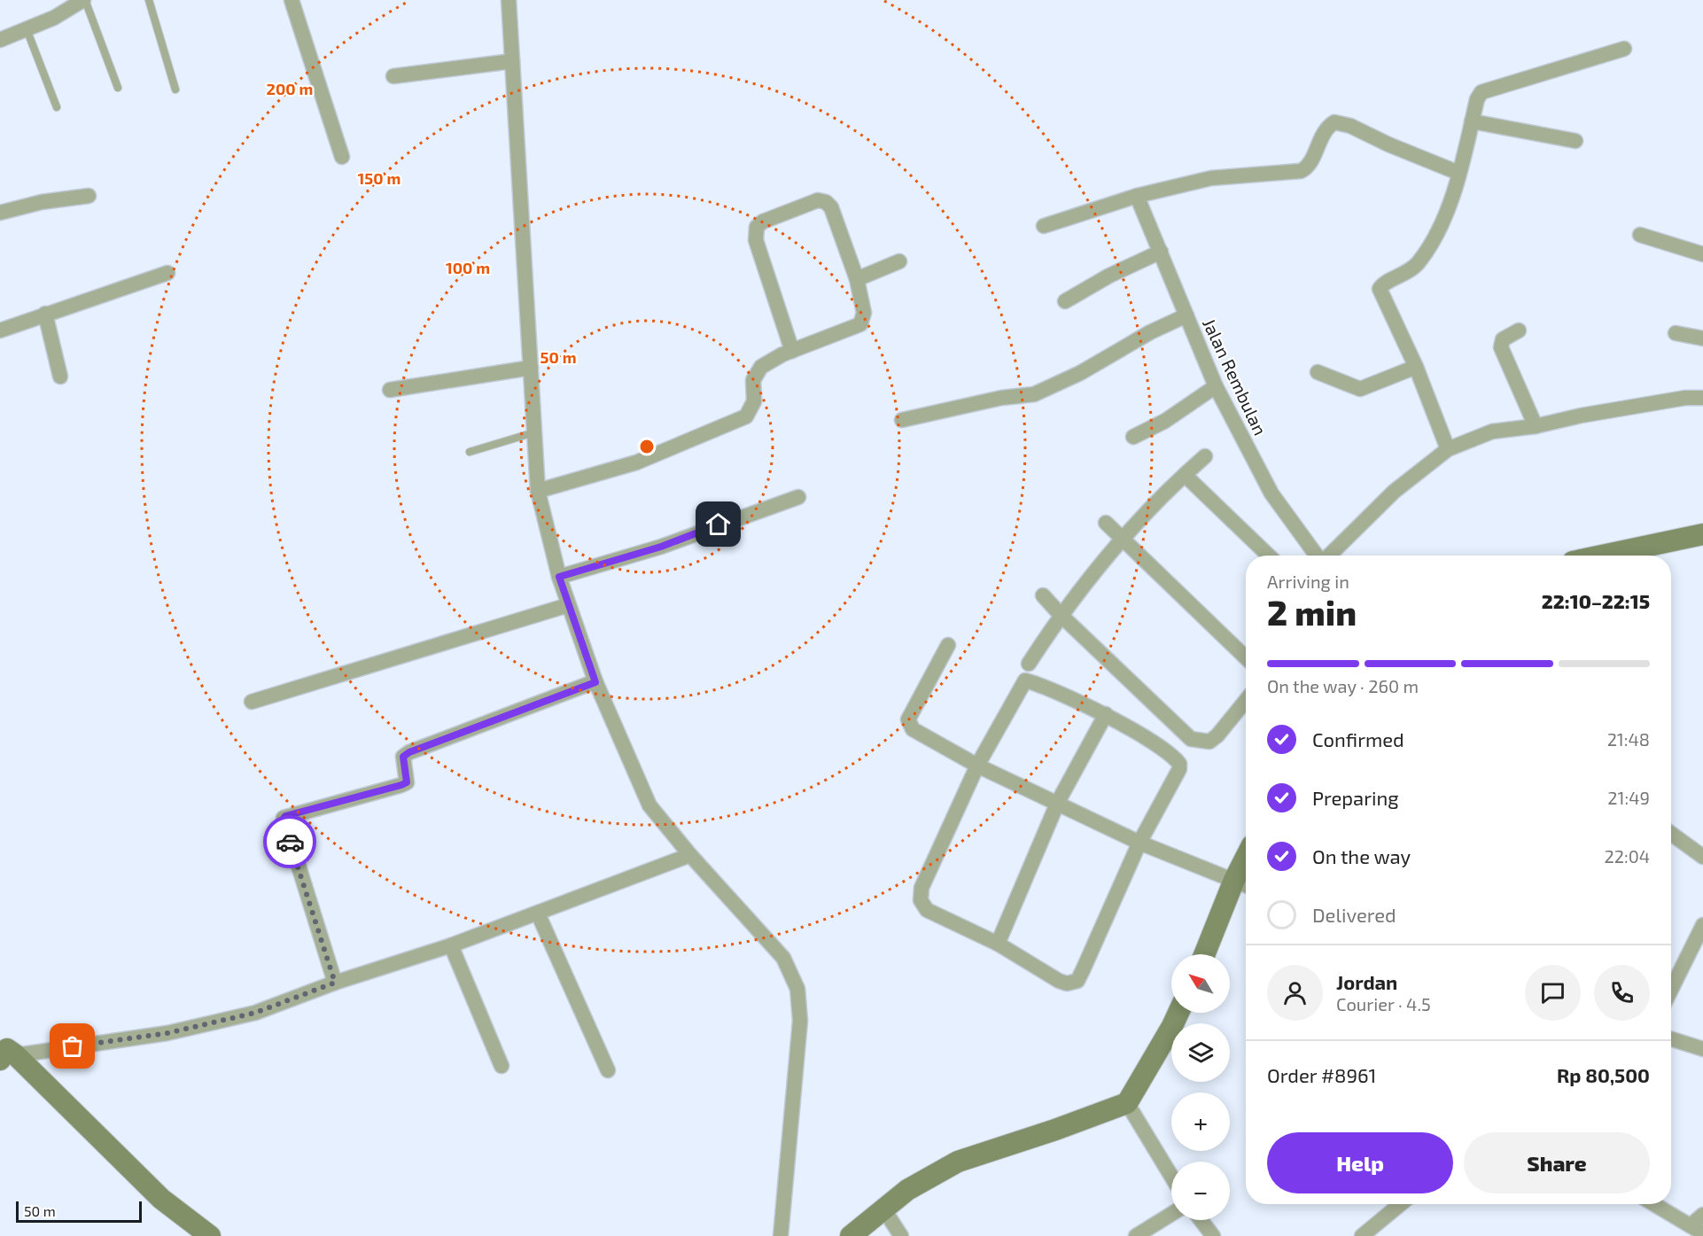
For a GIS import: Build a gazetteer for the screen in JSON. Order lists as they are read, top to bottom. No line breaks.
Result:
{"streets":{"street":["Jalan Rembulan"]},"scale_bar":"50 m","north":"top left","page":{"heading":["2 min","Arriving in","22:10–22:15"],"panel":["Jordan","Courier · 4.5","Order #8961","Rp 80,500"],"bar":"On the way · 260 m","list":[["Confirmed","21:48"],["Preparing","21:49"],["On the way","22:04"],"Delivered"],"map_buttons":["+","−"],"buttons":["Help","Share"],"scale":"50 m"},"rings":["200 m","150 m","100 m","50 m"]}
